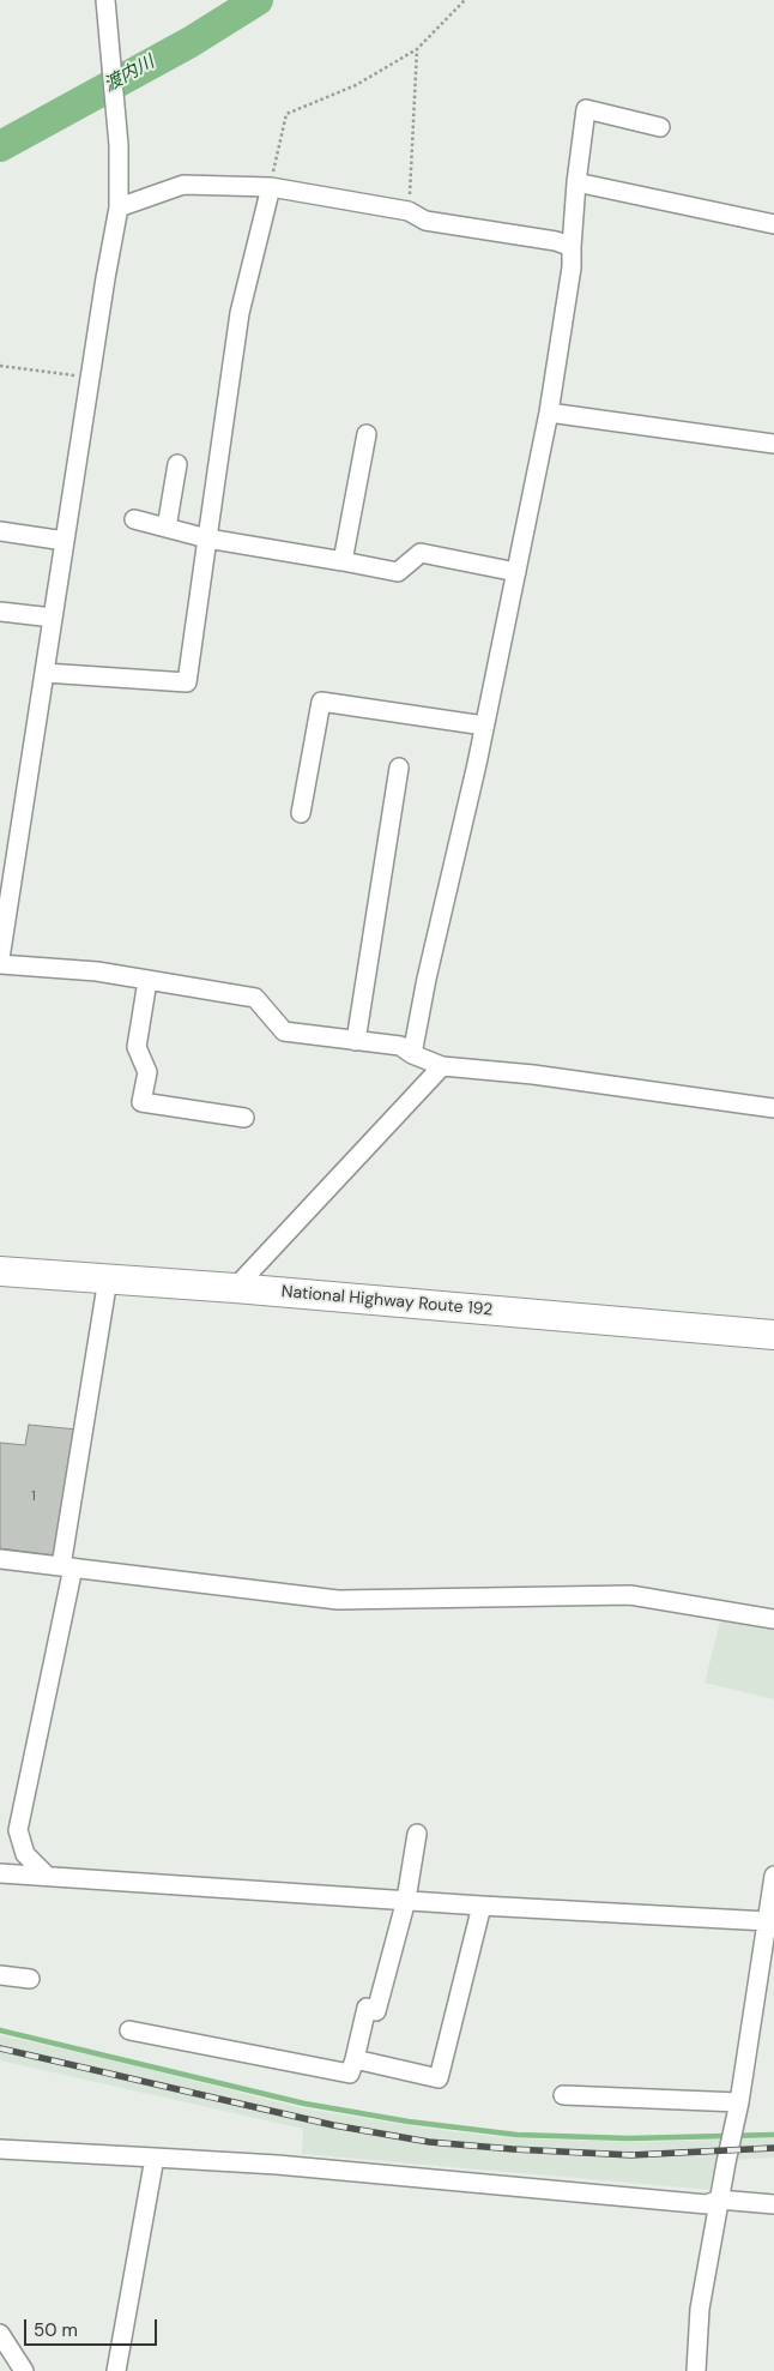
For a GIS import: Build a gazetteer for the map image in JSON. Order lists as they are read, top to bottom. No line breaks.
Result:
{"streets":{"highway":["National Highway Route 192"]},"water":["渡内川"],"house_numbers":["1"],"scale_bar":"50 m"}
